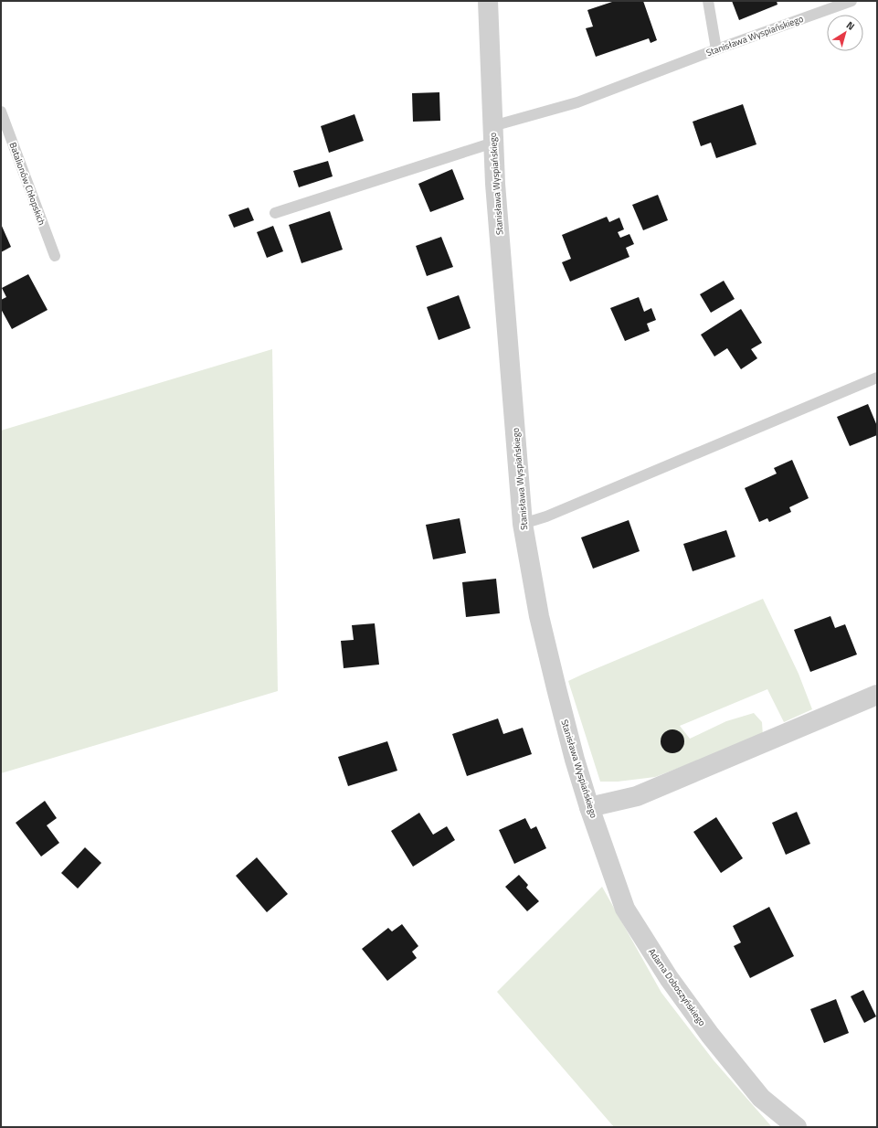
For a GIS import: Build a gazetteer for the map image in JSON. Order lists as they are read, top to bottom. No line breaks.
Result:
{"streets":{"street":["Stanisława Wyspiańskiego","Adama Doboszyńskiego"],"lane":["Batalionów Chłopskich"]},"crossings":[["Stanisława Wyspiańskiego","Adama Doboszyńskiego"]],"north":"top right"}
